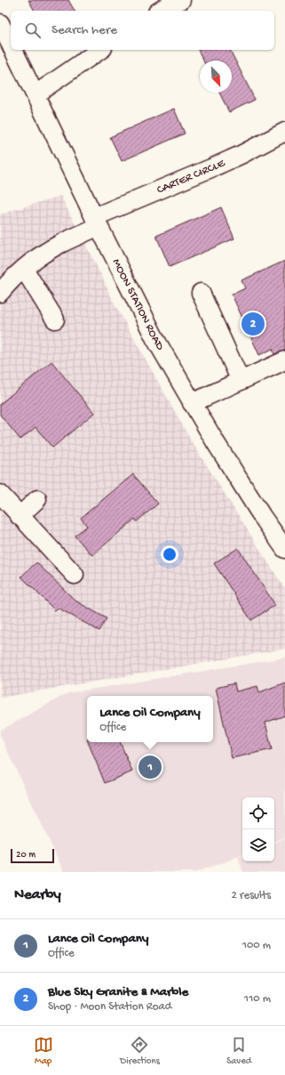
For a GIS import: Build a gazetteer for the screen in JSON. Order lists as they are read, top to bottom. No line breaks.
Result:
{"streets":{"street":["CARTER CIRCLE","MOON STATION ROAD"]},"crossings":[["CARTER CIRCLE","MOON STATION ROAD"]],"scale_bar":"20 m","north":"bottom right","page":{"search":"Search here","pins":["2","1"],"popup":["Lance Oil Company","Office"],"scale":"20 m","heading":["Nearby","2 results"],"list":[{"mark":"1","name":"Lance Oil Company","note":"Office","value":"100 m"},{"mark":"2","name":"Blue Sky Granite & Marble","note":"Shop · Moon Station Road","value":"110 m"}],"nav":["Map","Directions","Saved"]}}
